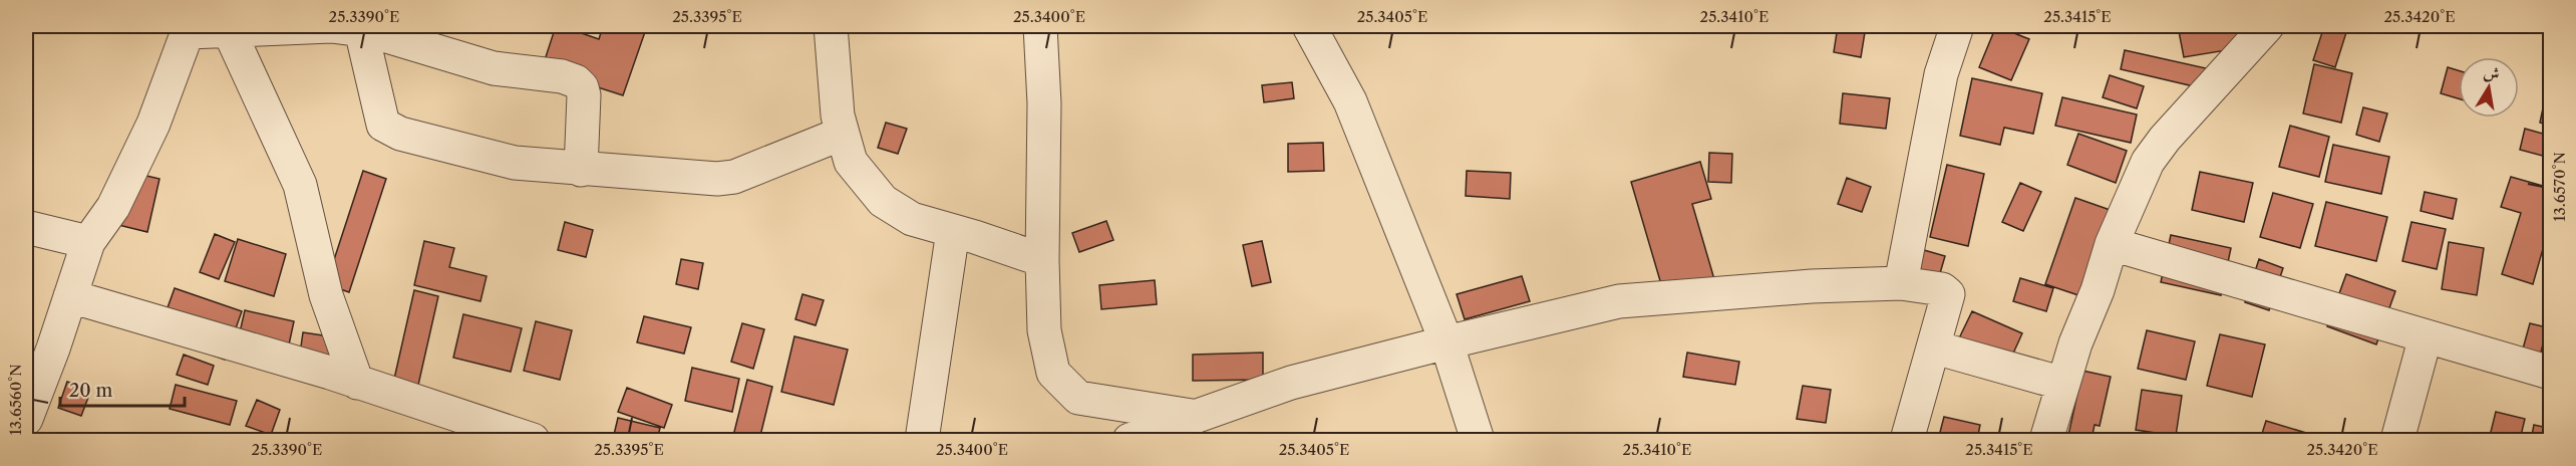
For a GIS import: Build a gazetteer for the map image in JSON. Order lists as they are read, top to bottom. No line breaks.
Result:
{"scale_bar":"20 m","north":"top","coordinates":["25.3390°E","25.3395°E","25.3400°E","25.3405°E","25.3410°E","25.3415°E","25.3420°E","13.6570°N","13.6560°N"]}
